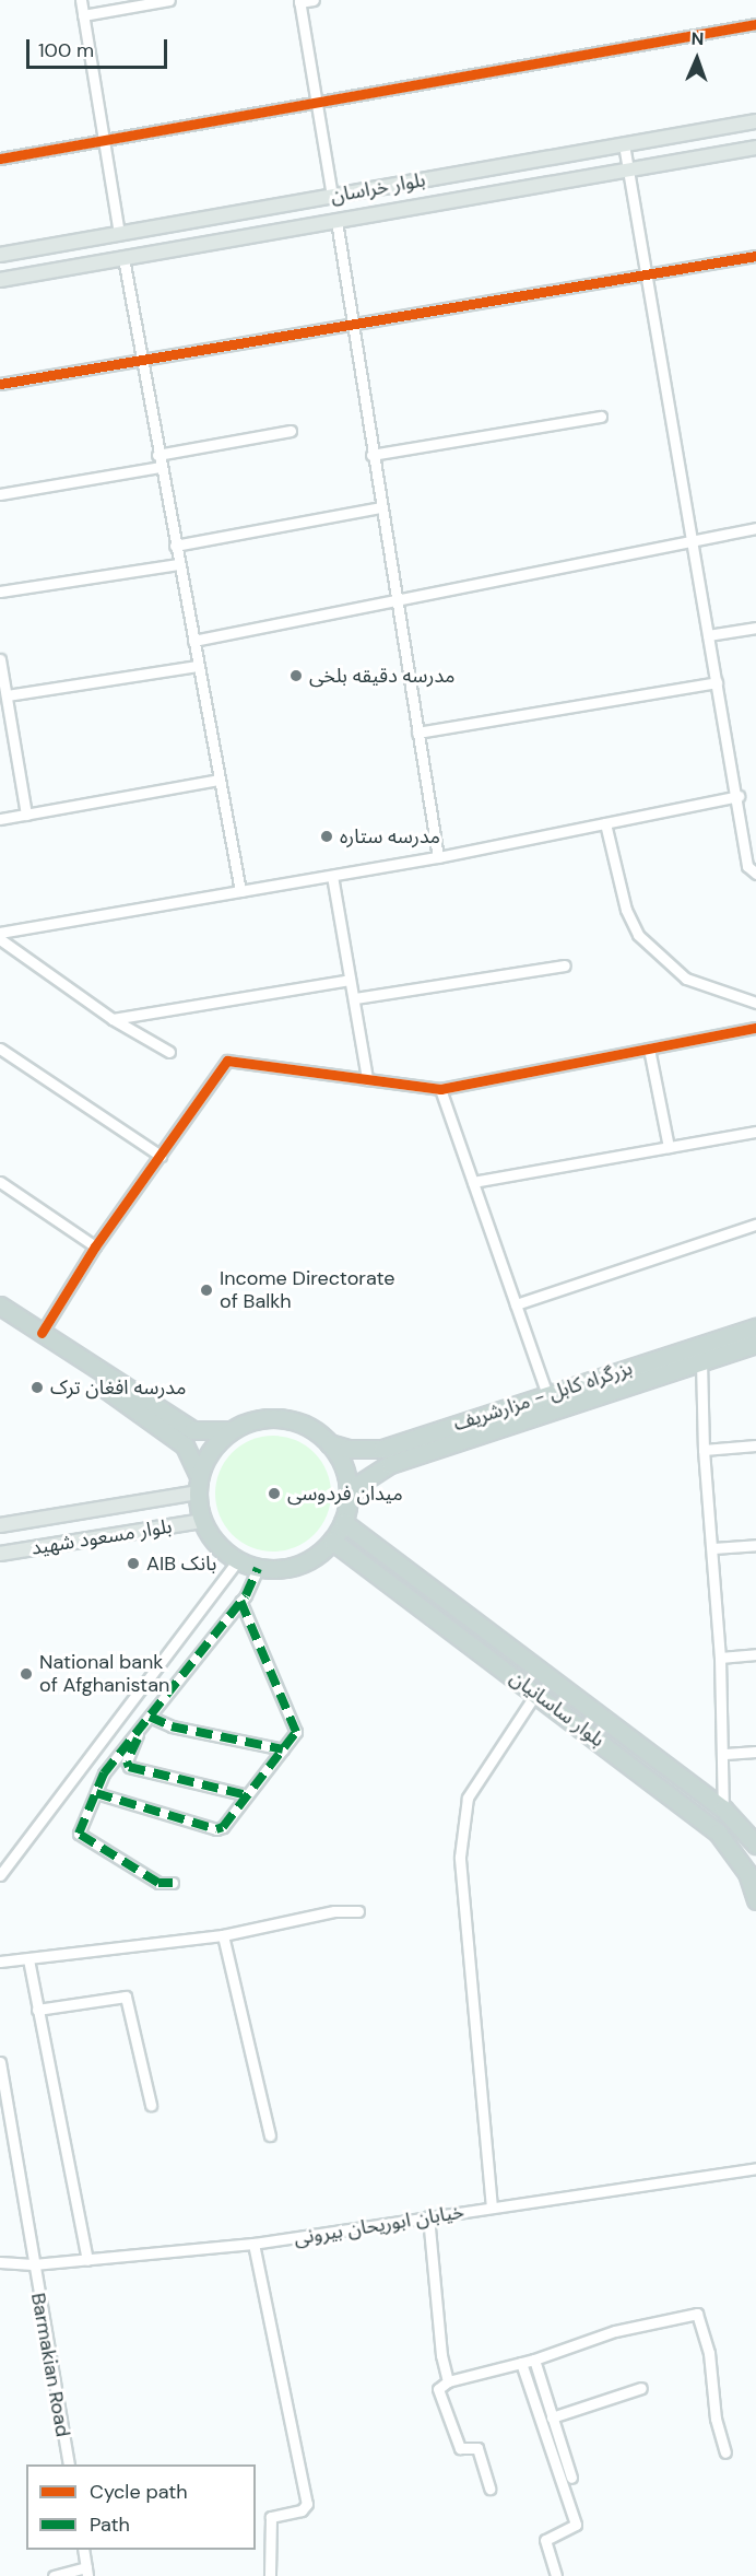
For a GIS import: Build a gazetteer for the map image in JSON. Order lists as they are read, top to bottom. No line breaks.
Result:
{"streets":{"highway":["بزرگراه کابل - مزارشریف","بلوار ساسانیان"],"main road":["بلوار خراسان","بلوار مسعود شهید"],"street":["خیابان ابوریحان بیرونی","Barmakian Road"]},"crossings":[["بزرگراه کابل - مزارشریف","بلوار مسعود شهید"],["بزرگراه کابل - مزارشریف","بلوار ساسانیان"],["بلوار مسعود شهید","بلوار ساسانیان"],["خیابان ابوریحان بیرونی","Barmakian Road"]],"places":["مدرسه دقيقه بلخى","مدرسه ستاره","Income Directorate of Balkh","مدرسه افغان ترک","میدان فردوسی","AIB بانک","National bank of Afghanistan"],"legend":["Cycle path","Path"],"scale_bar":"100 m","north":"top"}
